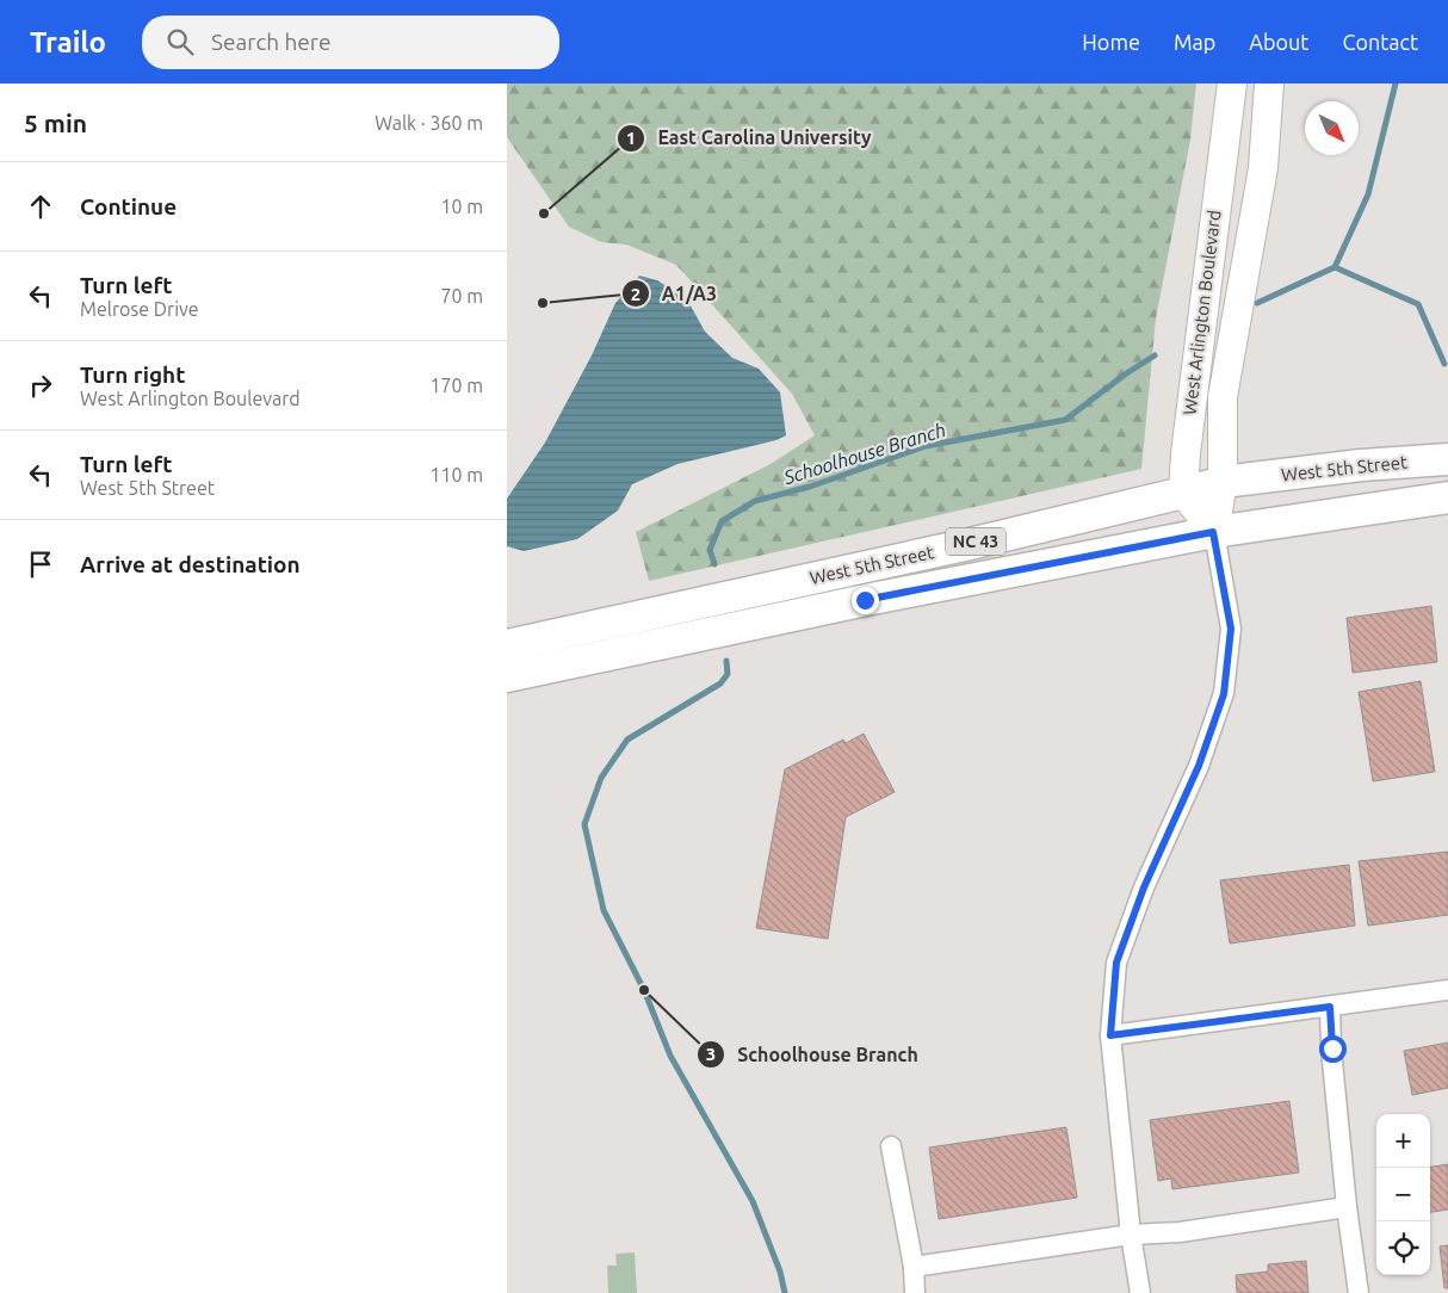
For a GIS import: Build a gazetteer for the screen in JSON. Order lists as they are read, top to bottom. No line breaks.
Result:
{"streets":{"main road":["West Arlington Boulevard","West 5th Street","NC 43"]},"crossings":[["West Arlington Boulevard","West 5th Street"]],"water":["Schoolhouse Branch"],"places":["East Carolina University","A1/A3","Schoolhouse Branch"],"north":"bottom right","page":{"header":"Trailo","search":"Search here","nav":["Home","Map","About","Contact"],"heading":["5 min","Walk · 360 m"],"list":[["Continue","10 m"],["Turn left","Melrose Drive","70 m"],["Turn right","West Arlington Boulevard","170 m"],["Turn left","West 5th Street","110 m"],"Arrive at destination"],"map_buttons":["+","−"]}}
